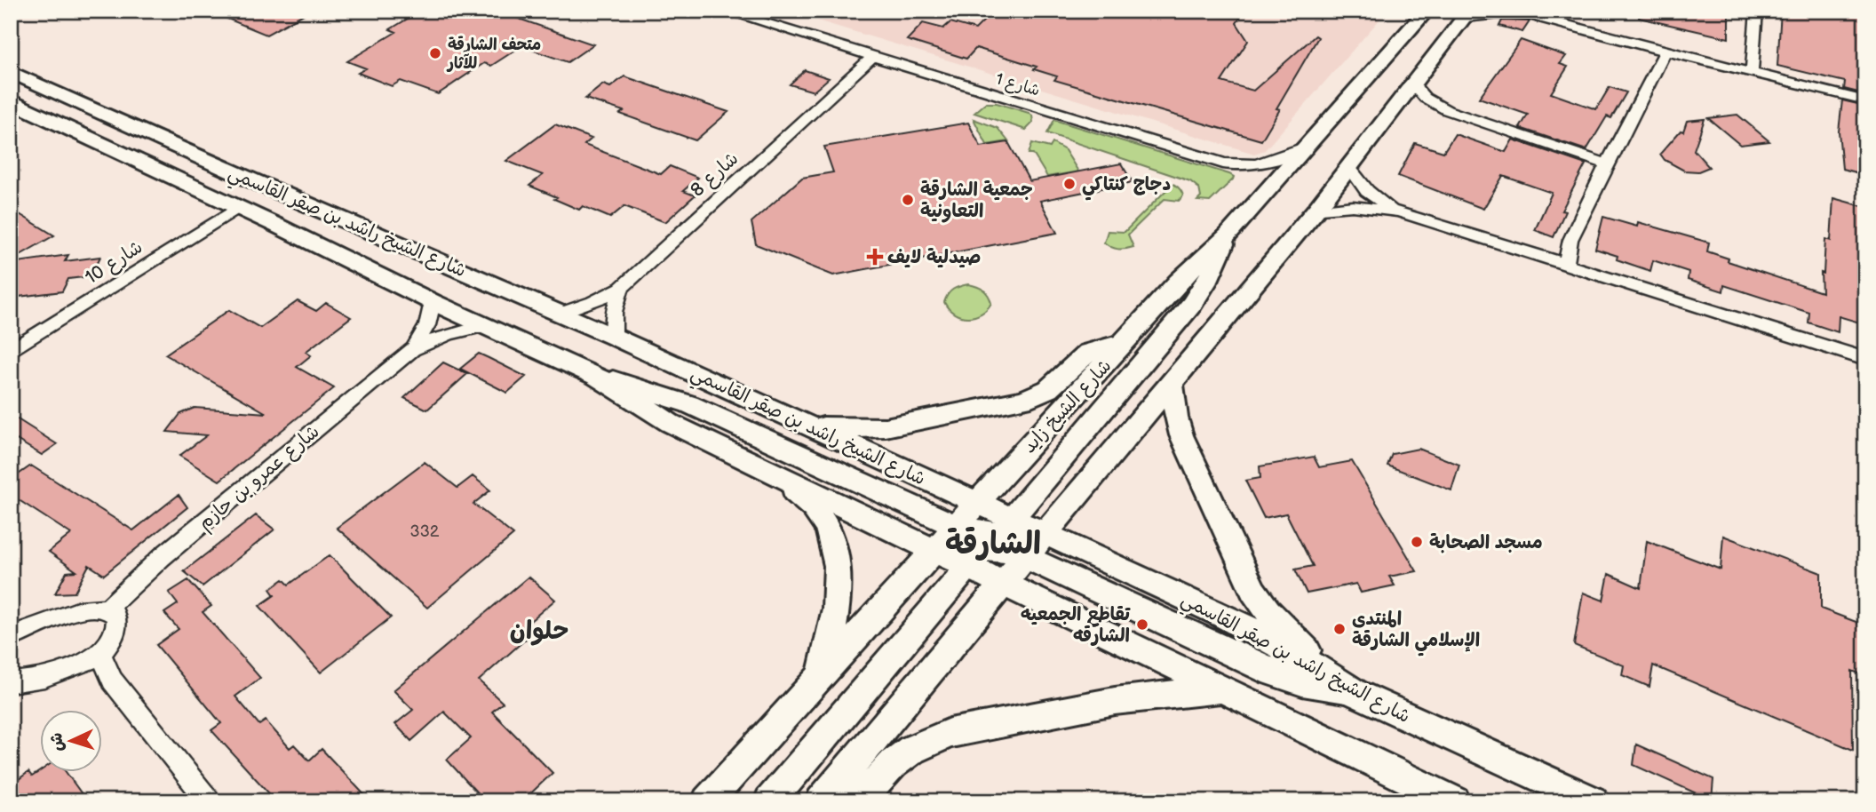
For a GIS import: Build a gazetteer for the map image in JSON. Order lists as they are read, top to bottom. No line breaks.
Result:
{"streets":{"main road":["شارع الشيخ راشد بن صقر القاسمي","شارع الشيخ زايد"],"street":["شارع 1","شارع 8","شارع 10","شارع عمرو بن حازم"]},"crossings":[["شارع 1","شارع 8"],["شارع 1","شارع الشيخ زايد"],["شارع 8","شارع الشيخ راشد بن صقر القاسمي"],["شارع الشيخ راشد بن صقر القاسمي","شارع 10"],["شارع الشيخ راشد بن صقر القاسمي","شارع الشيخ زايد"],["شارع الشيخ راشد بن صقر القاسمي","شارع عمرو بن حازم"]],"districts":["الشارقة","حلوان"],"places":{"other":["متحف الشارقة للآثار","دجاج كنتاكي","جمعية الشارقة التعاونية","مسجد الصحابة","تقاطع الجمعيه الشارقه","المنتدى الإسلامي الشارقة"],"health":["صيدلية لايف"]},"house_numbers":["332"],"north":"left"}
